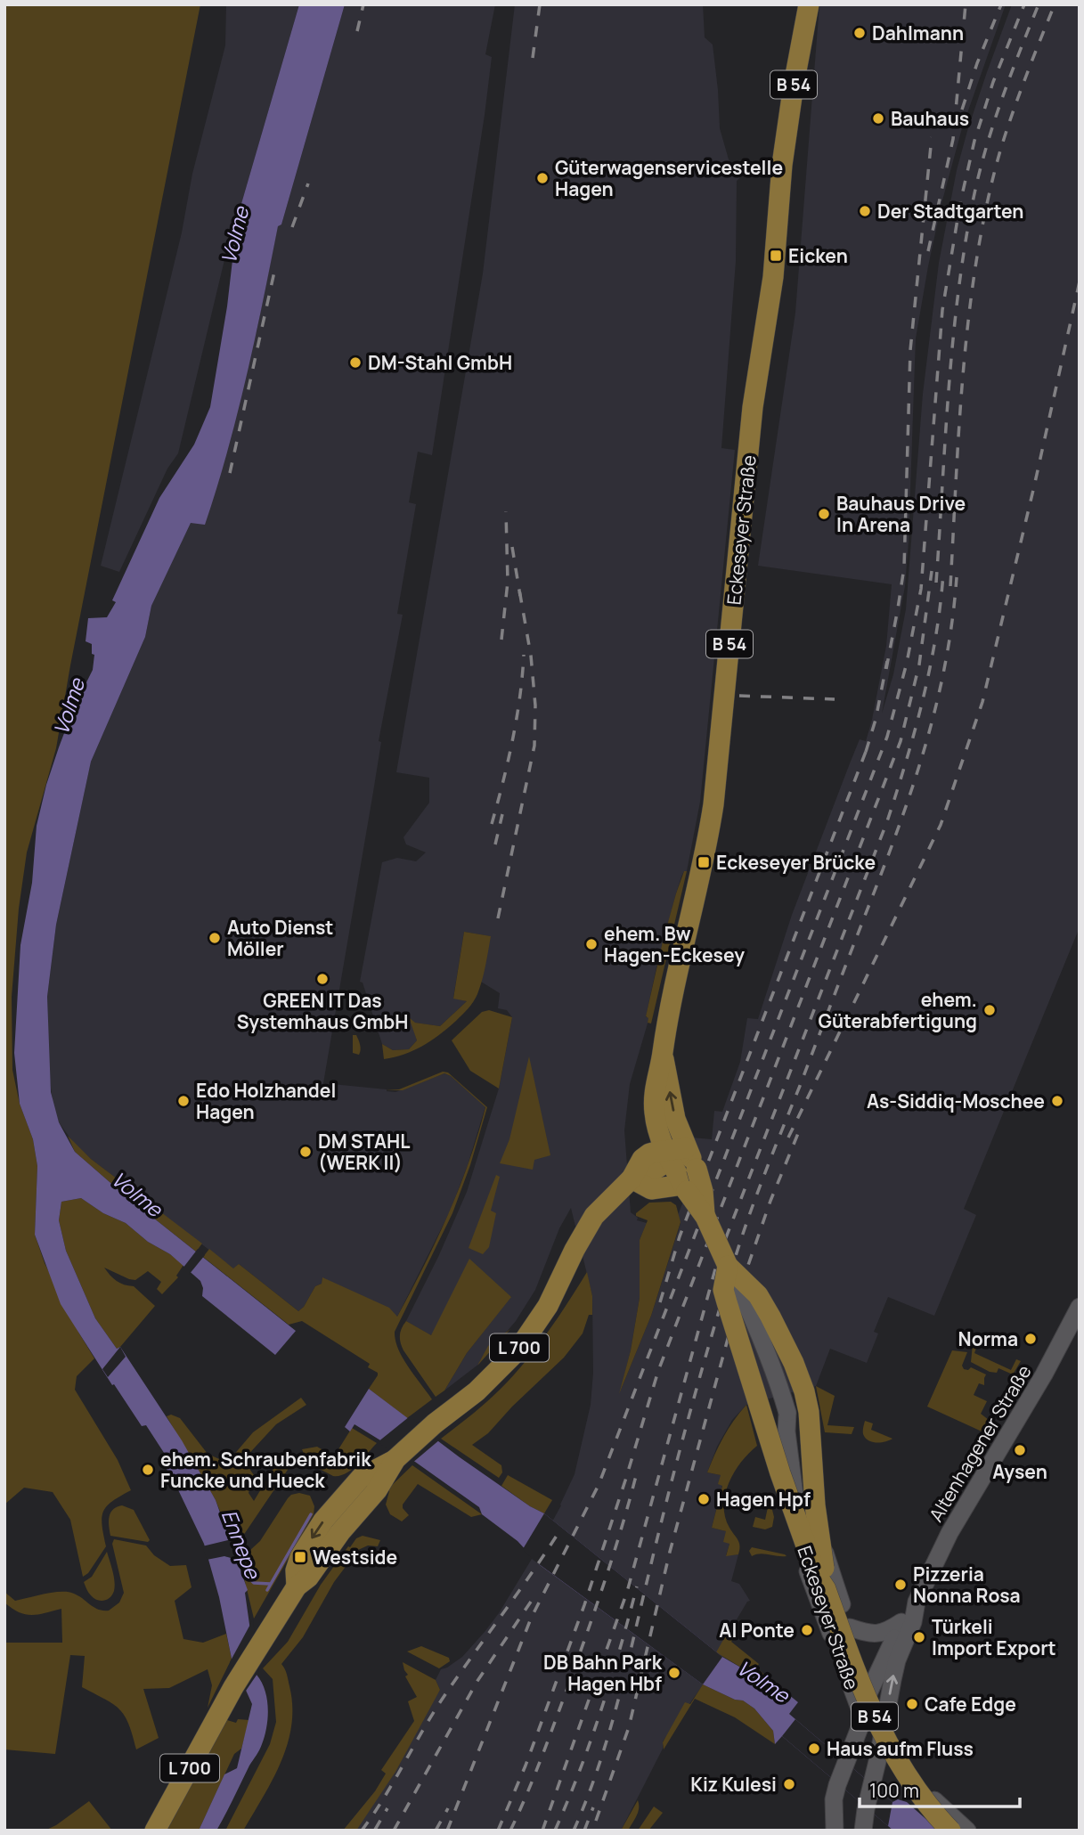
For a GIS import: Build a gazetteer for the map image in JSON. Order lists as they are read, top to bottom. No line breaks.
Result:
{"streets":{"main road":["B 54","Eckeseyer Straße","L 700"],"street":["Altenhagener Straße"]},"crossings":[["B 54","Eckeseyer Straße"],["Eckeseyer Straße","L 700"],["Eckeseyer Straße","Altenhagener Straße"]],"water":["Volme","Ennepe"],"places":{"other":["Dahlmann","Bauhaus","Güterwagenservicestelle Hagen","Der Stadtgarten","DM-Stahl GmbH","Bauhaus Drive In Arena","Auto Dienst Möller","ehem. Bw Hagen-Eckesey","GREEN IT Das Systemhaus GmbH","ehem. Güterabfertigung","Edo Holzhandel Hagen","As-Siddiq-Moschee","DM STAHL (WERK II)","Norma","Aysen","ehem. Schraubenfabrik Funcke und Hueck","Hagen Hpf","Pizzeria Nonna Rosa","Al Ponte","Türkeli Import Export","DB Bahn Park Hagen Hbf","Cafe Edge","Haus aufm Fluss","Kiz Kulesi"],"transit":["Eicken","Eckeseyer Brücke","Westside"]},"scale_bar":"100 m"}
